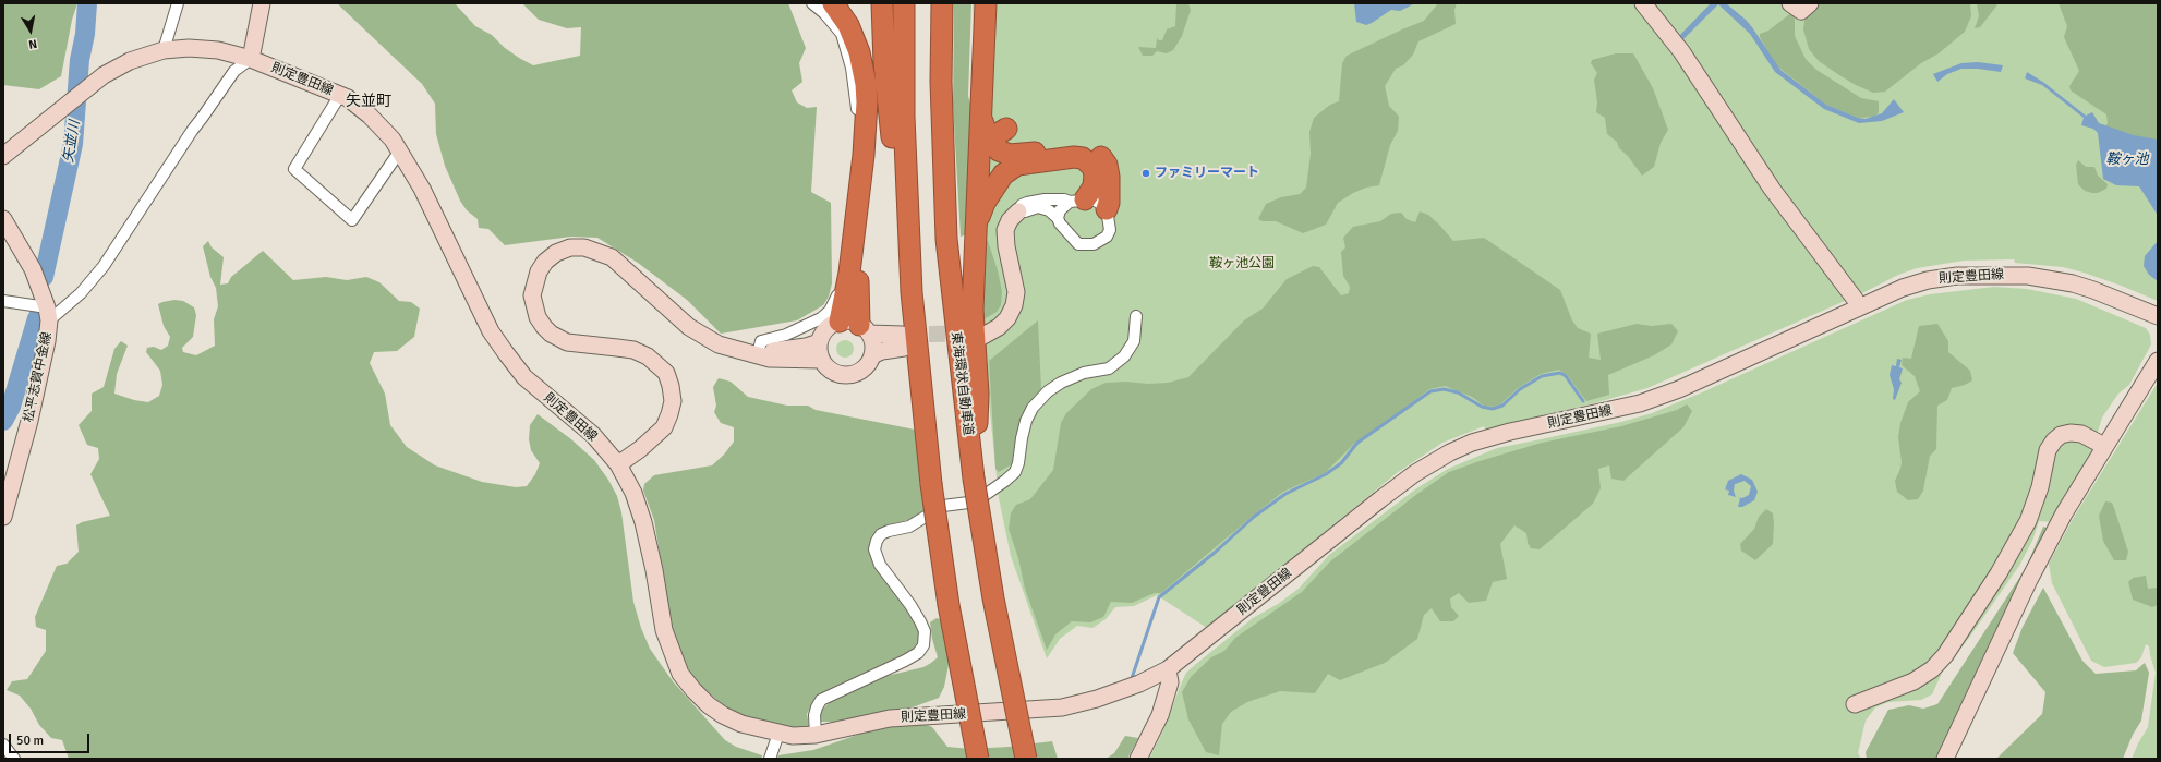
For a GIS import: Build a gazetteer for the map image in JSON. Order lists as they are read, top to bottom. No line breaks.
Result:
{"streets":{"highway":["東海環状自動車道"],"main road":["則定豊田線","松平志賀中金線"]},"districts":["矢並町"],"water":["矢並川","鞍ヶ池"],"parks":["鞍ヶ池公園"],"places":["ファミリーマート"],"scale_bar":"50 m","north":"bottom"}
